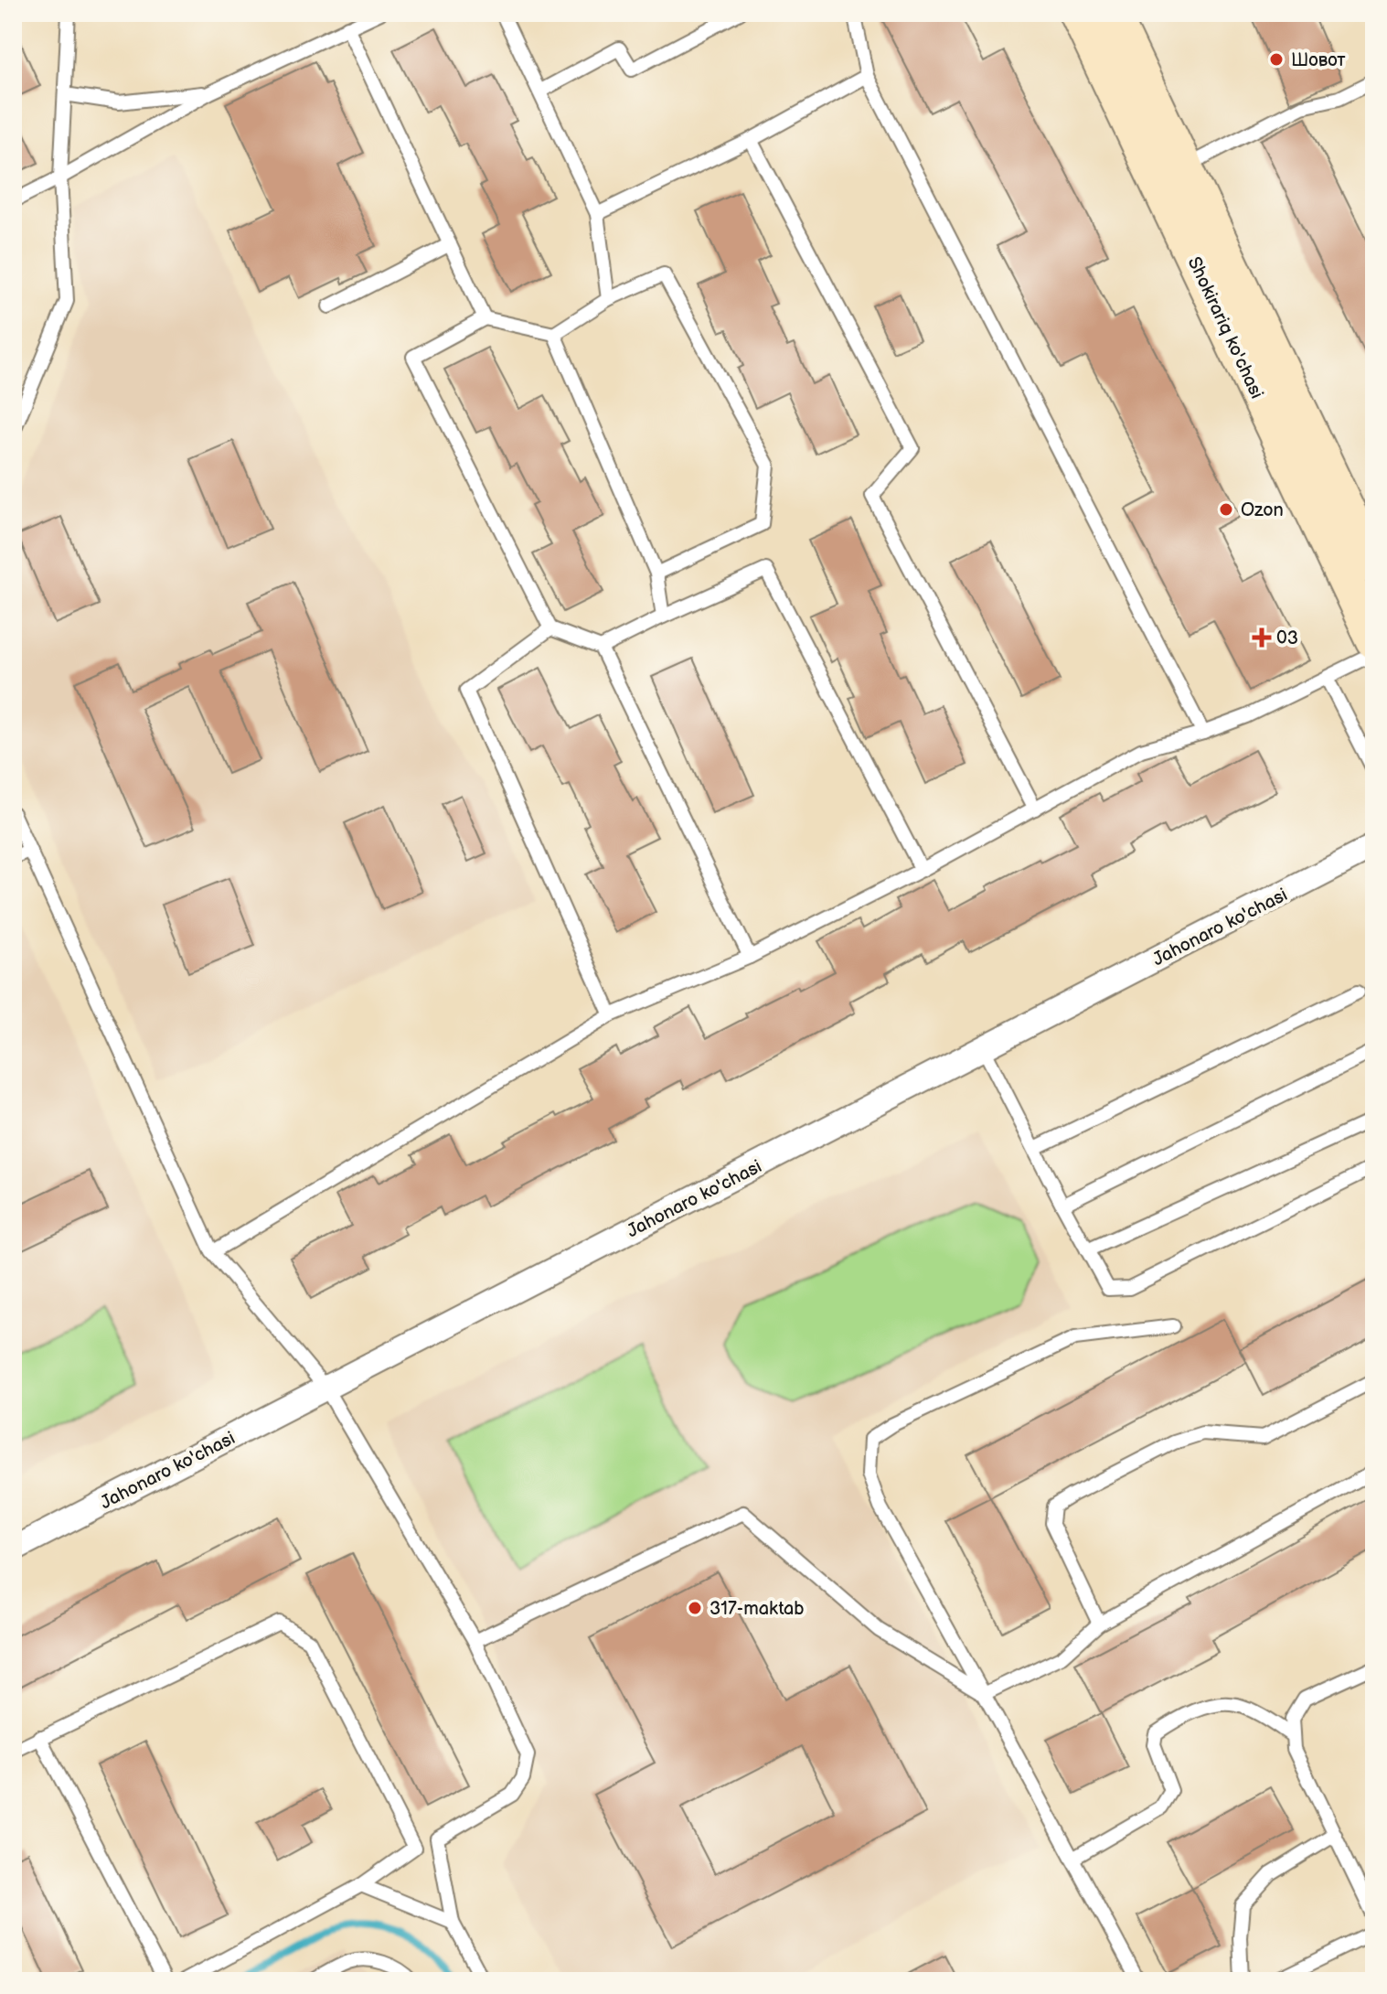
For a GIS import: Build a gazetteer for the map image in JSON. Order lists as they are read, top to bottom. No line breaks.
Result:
{"streets":{"main road":["Shokirariq ko'chasi"],"street":["Jahonaro ko'chasi"]},"places":{"other":["Шовот","Ozon","317-maktab"],"health":["03"]}}
